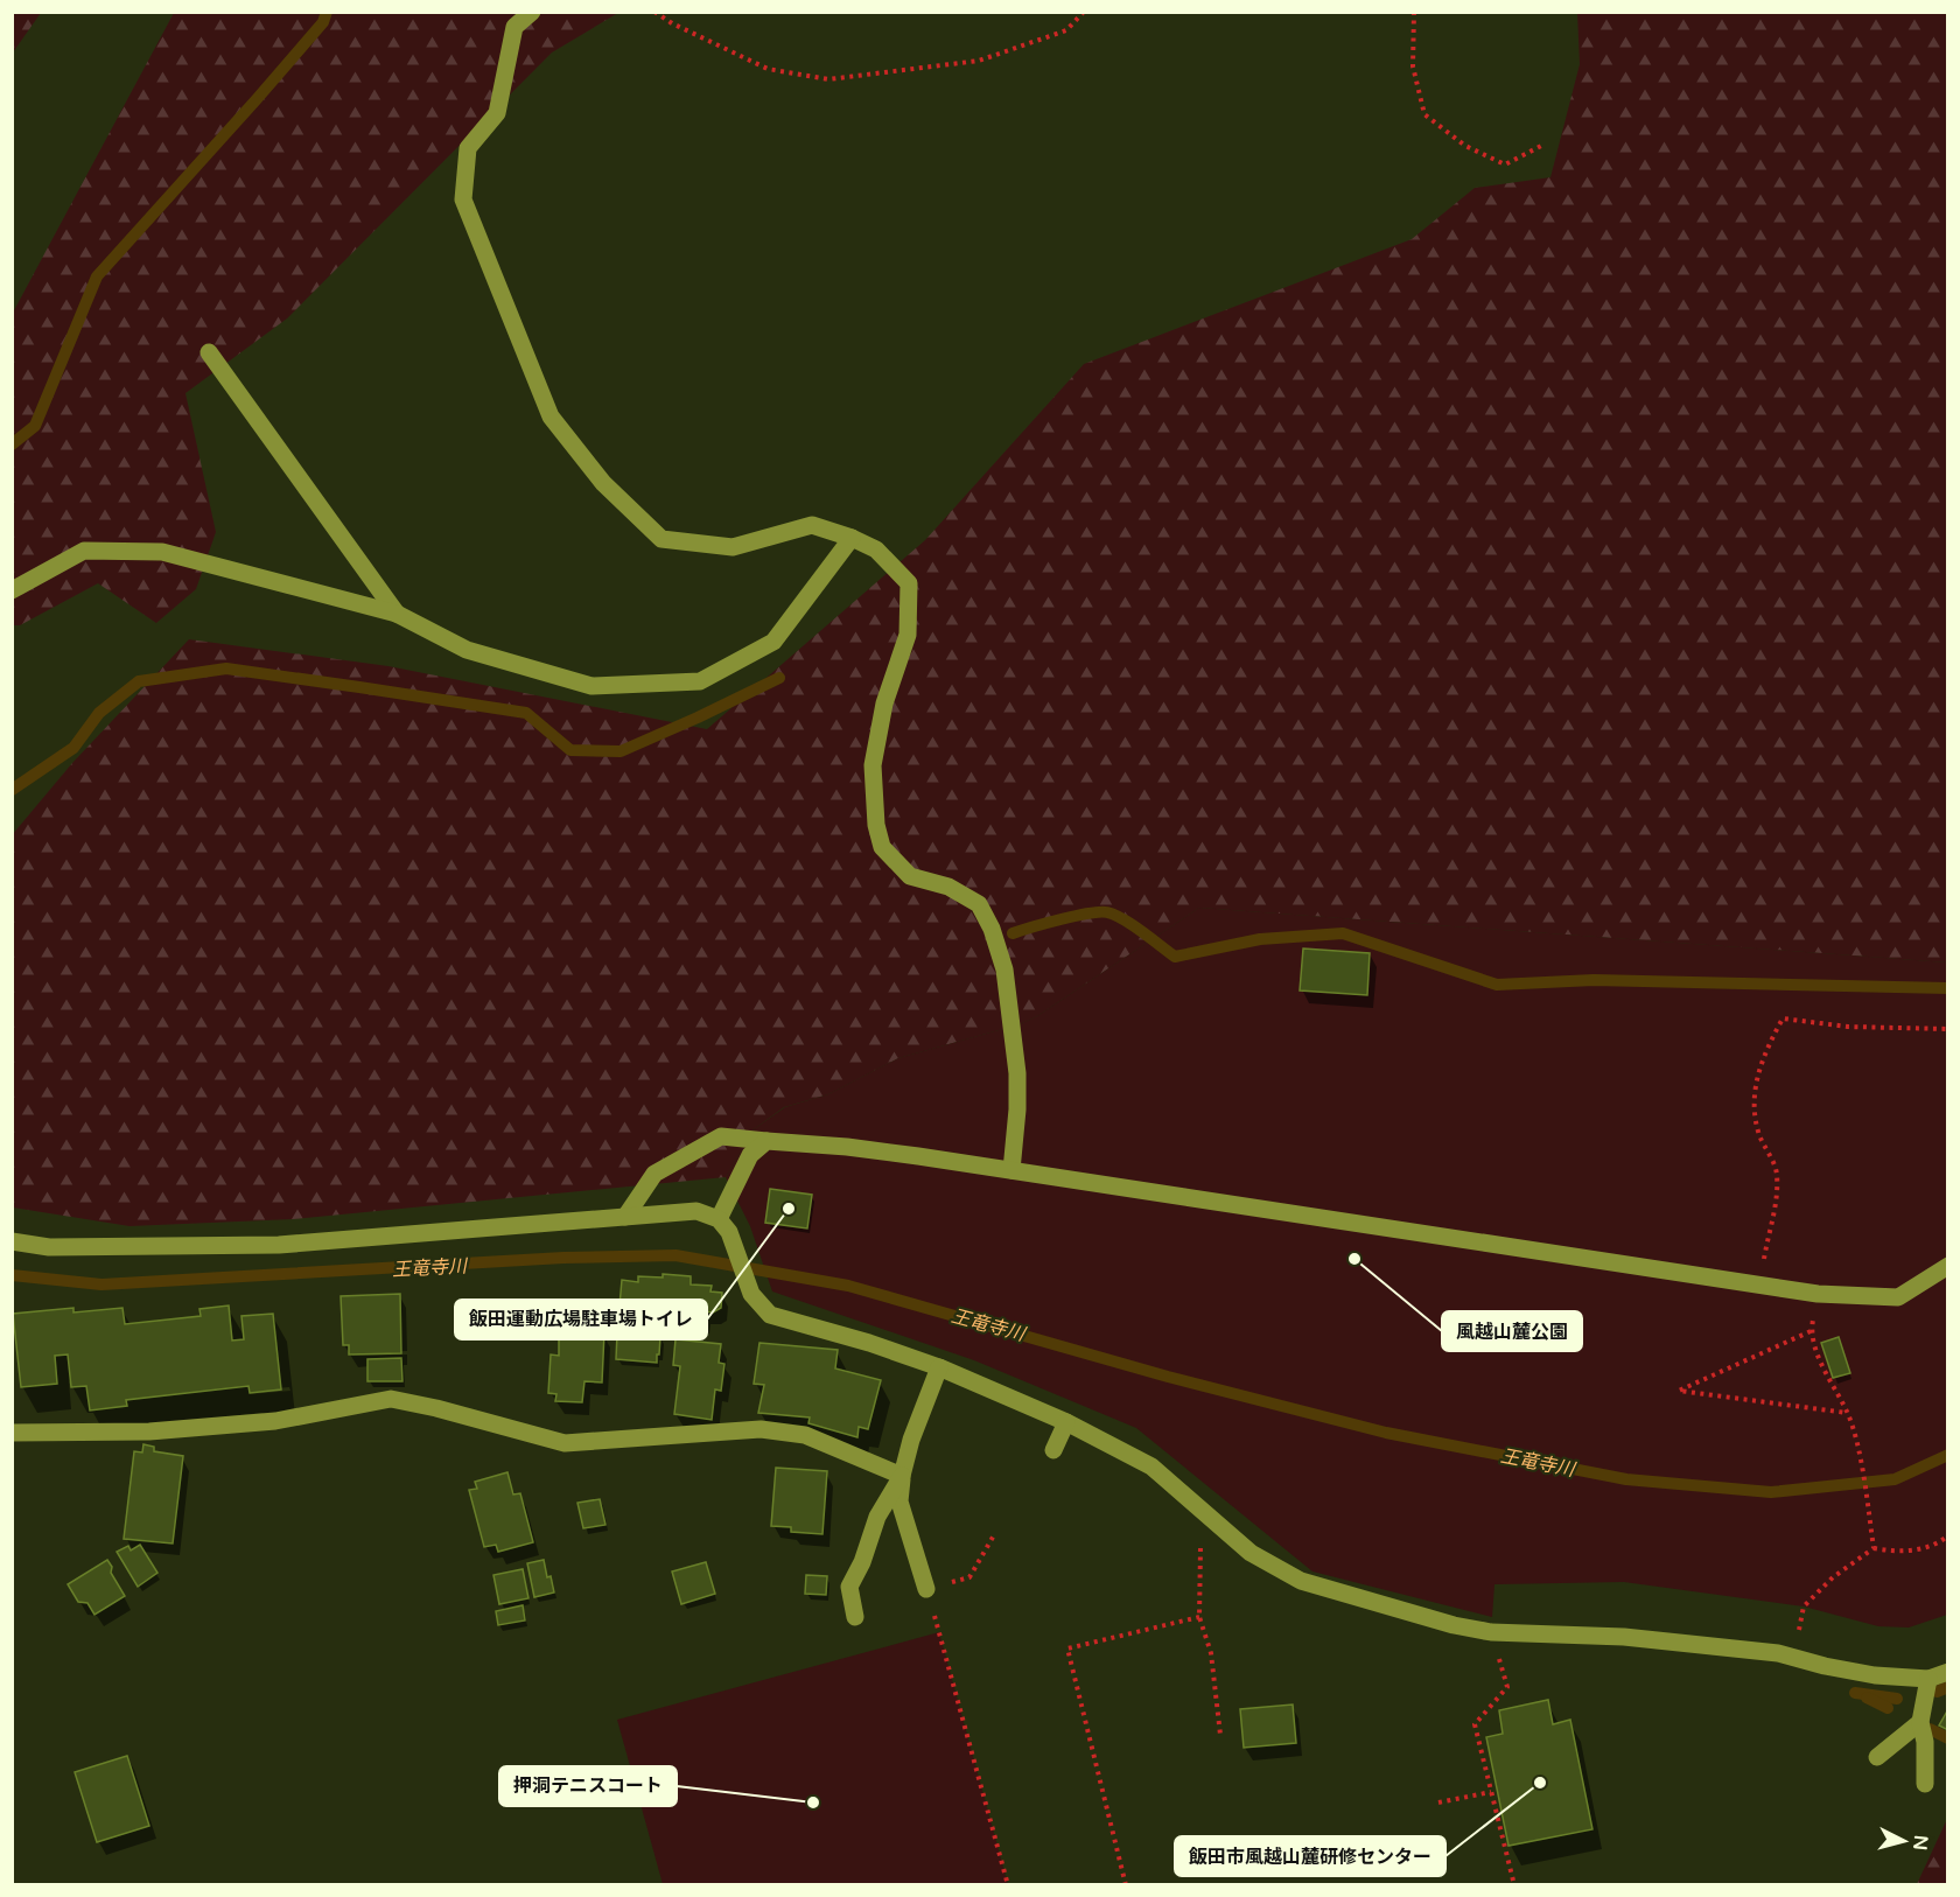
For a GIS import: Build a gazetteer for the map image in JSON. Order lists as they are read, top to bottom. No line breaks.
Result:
{"water":["王竜寺川"],"places":["飯田運動広場駐車場トイレ","風越山麓公園","飯田市風越山麓研修センター","押洞テニスコート"],"north":"right"}
